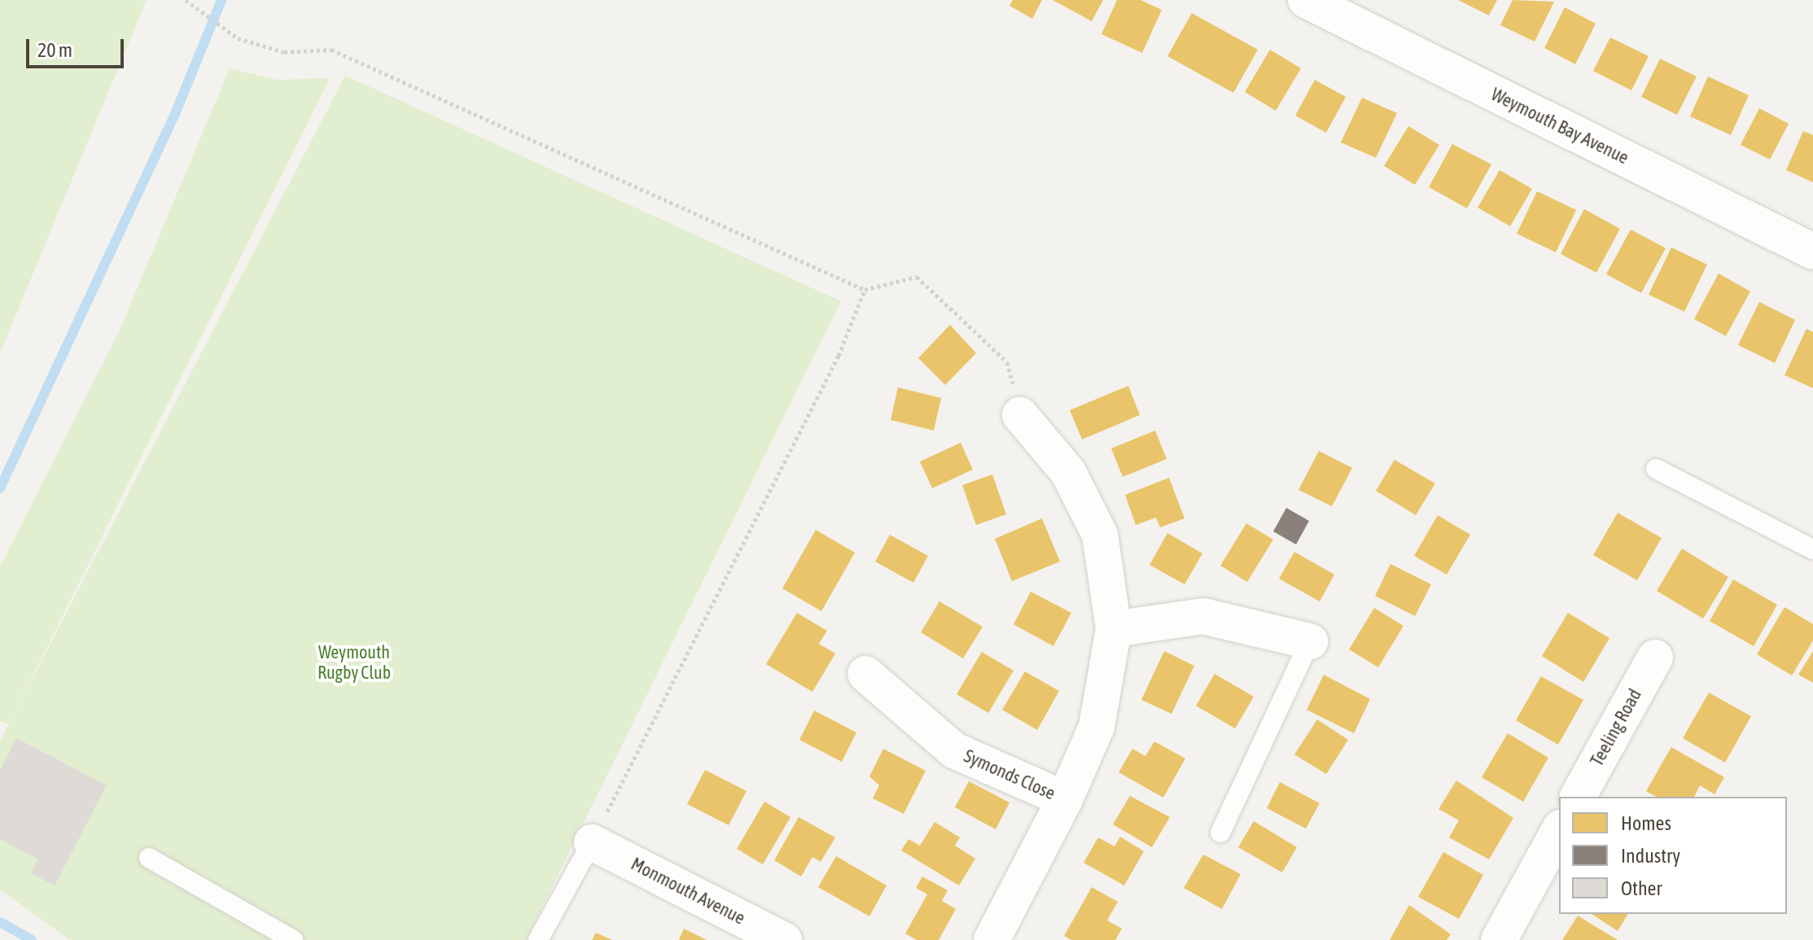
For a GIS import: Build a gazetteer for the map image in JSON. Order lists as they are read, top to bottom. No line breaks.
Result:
{"streets":{"street":["Weymouth Bay Avenue","Teeling Road","Symonds Close","Monmouth Avenue"]},"parks":["Weymouth Rugby Club"],"legend":["Homes","Industry","Other"],"scale_bar":"20 m"}
